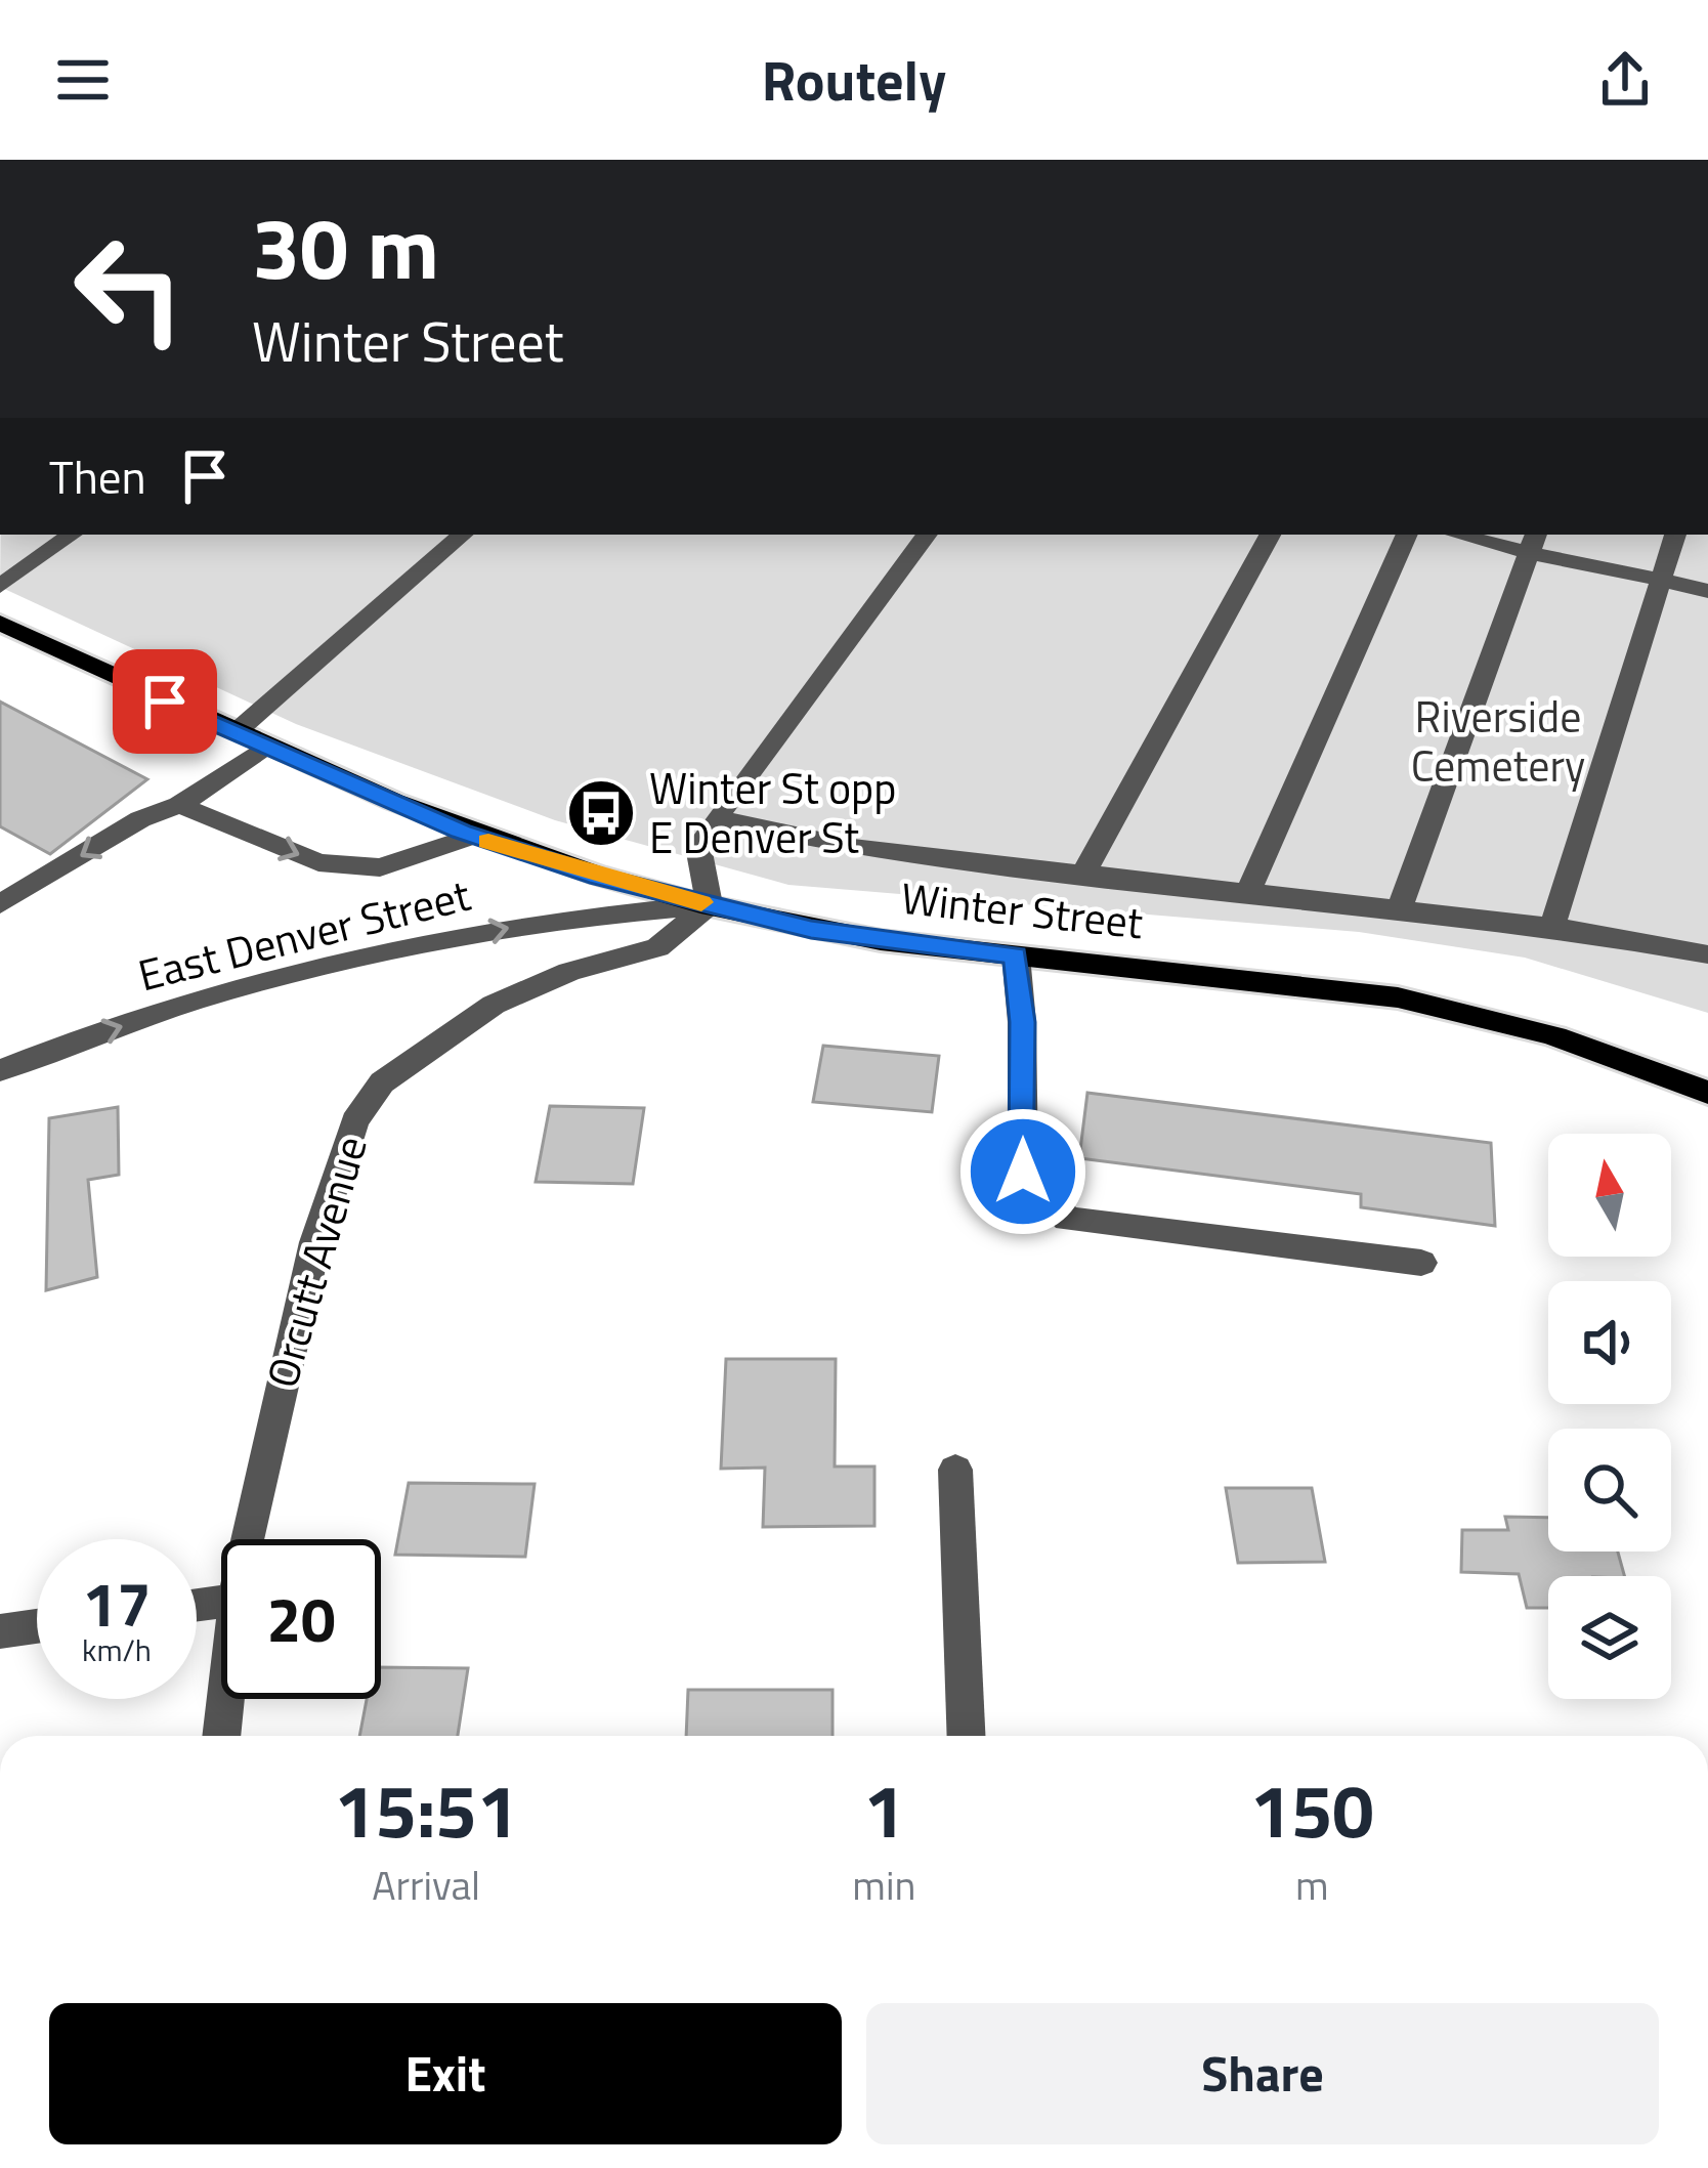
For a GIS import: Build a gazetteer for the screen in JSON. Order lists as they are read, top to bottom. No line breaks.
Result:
{"streets":{"main road":["Winter Street"],"street":["East Denver Street","Orcutt Avenue"]},"crossings":[["Winter Street","East Denver Street"],["Winter Street","Orcutt Avenue"],["East Denver Street","Orcutt Avenue"]],"parks":["Riverside Cemetery"],"places":{"bus stop":["Winter St opp E Denver St"]},"north":"top","page":{"header":"Routely","turn":["30 m","Winter Street"],"then":"Then","speed":"17 km/h","limit":"20","eta":["15:51","Arrival","1","min","150","m"],"buttons":["Exit","Share"]}}
